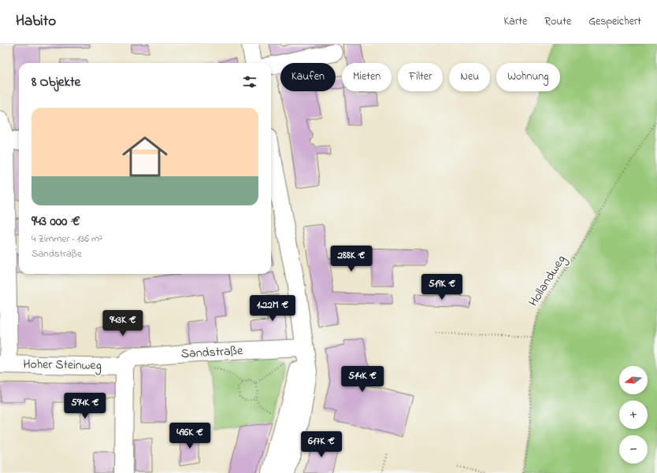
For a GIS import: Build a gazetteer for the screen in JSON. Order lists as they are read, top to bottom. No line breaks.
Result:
{"streets":{"street":["Sandstraße","Hoher Steinweg"],"path":["Hollandweg"]},"crossings":[["Sandstraße","Hoher Steinweg"]],"north":"left","page":{"header":"Habito","nav":["Karte","Route","Gespeichert"],"chip":["Kaufen","Mieten","Filter","Neu","Wohnung"],"heading":"8 Objekte","list":[{"name":"943 000 €","note":"4 Zimmer · 136 m² · Sandstraße"}],"price":["288K €","519K €","1.22M €","943K €","514K €","594K €","496K €","617K €"],"map_buttons":["+","−"]}}
